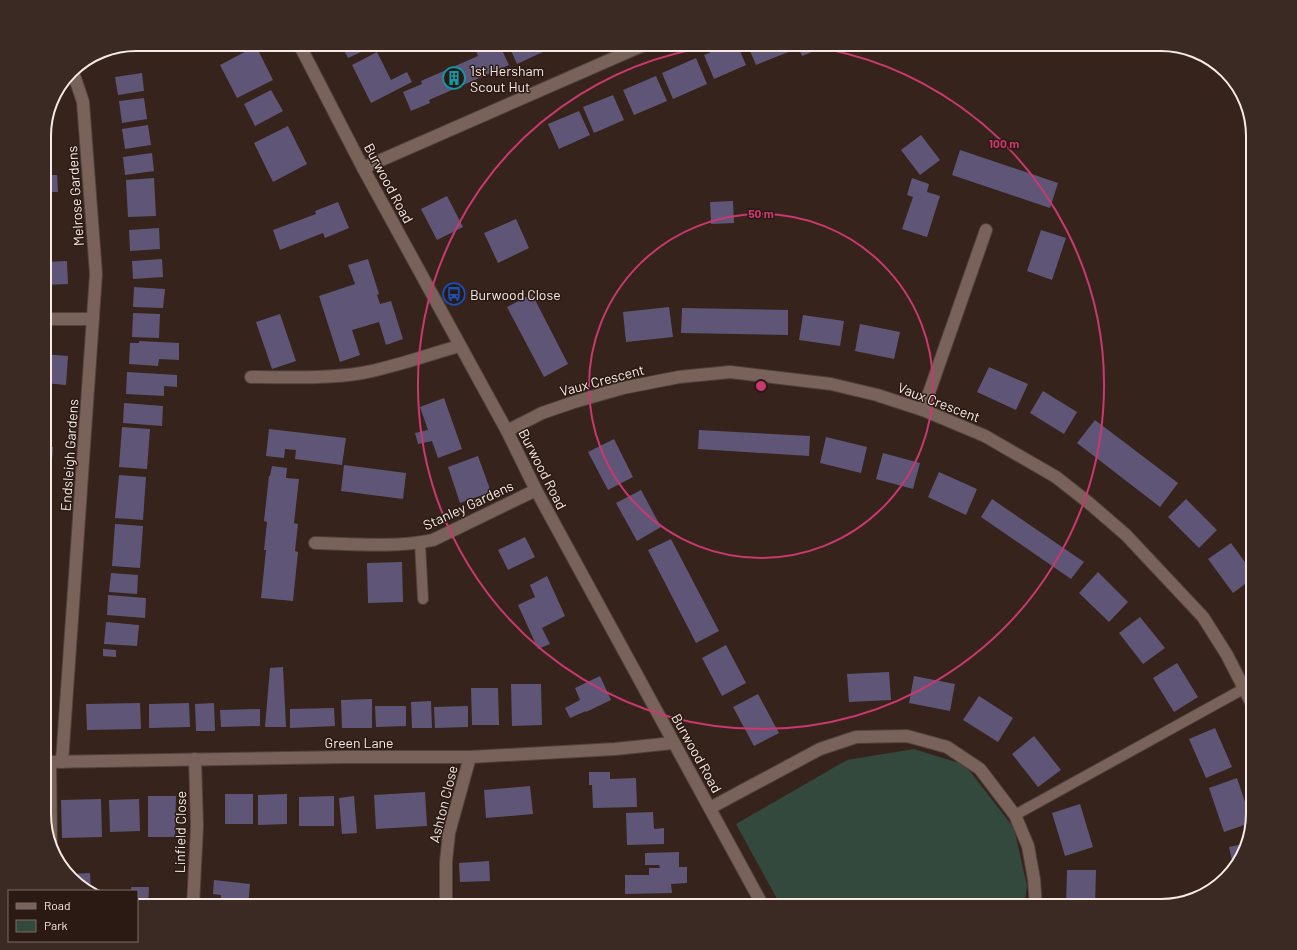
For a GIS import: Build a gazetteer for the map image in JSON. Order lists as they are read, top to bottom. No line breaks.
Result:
{"streets":{"street":["Burwood Road","Melrose Gardens","Vaux Crescent","Endsleigh Gardens","Stanley Gardens","Green Lane","Ashton Close","Linfield Close"]},"crossings":[["Burwood Road","Vaux Crescent"],["Burwood Road","Stanley Gardens"],["Burwood Road","Green Lane"],["Melrose Gardens","Endsleigh Gardens"],["Endsleigh Gardens","Green Lane"],["Green Lane","Ashton Close"],["Green Lane","Linfield Close"]],"places":{"building":["1st Hersham Scout Hut"],"bus stop":["Burwood Close"]},"legend":["Road","Park"],"rings":["100 m","50 m"]}
